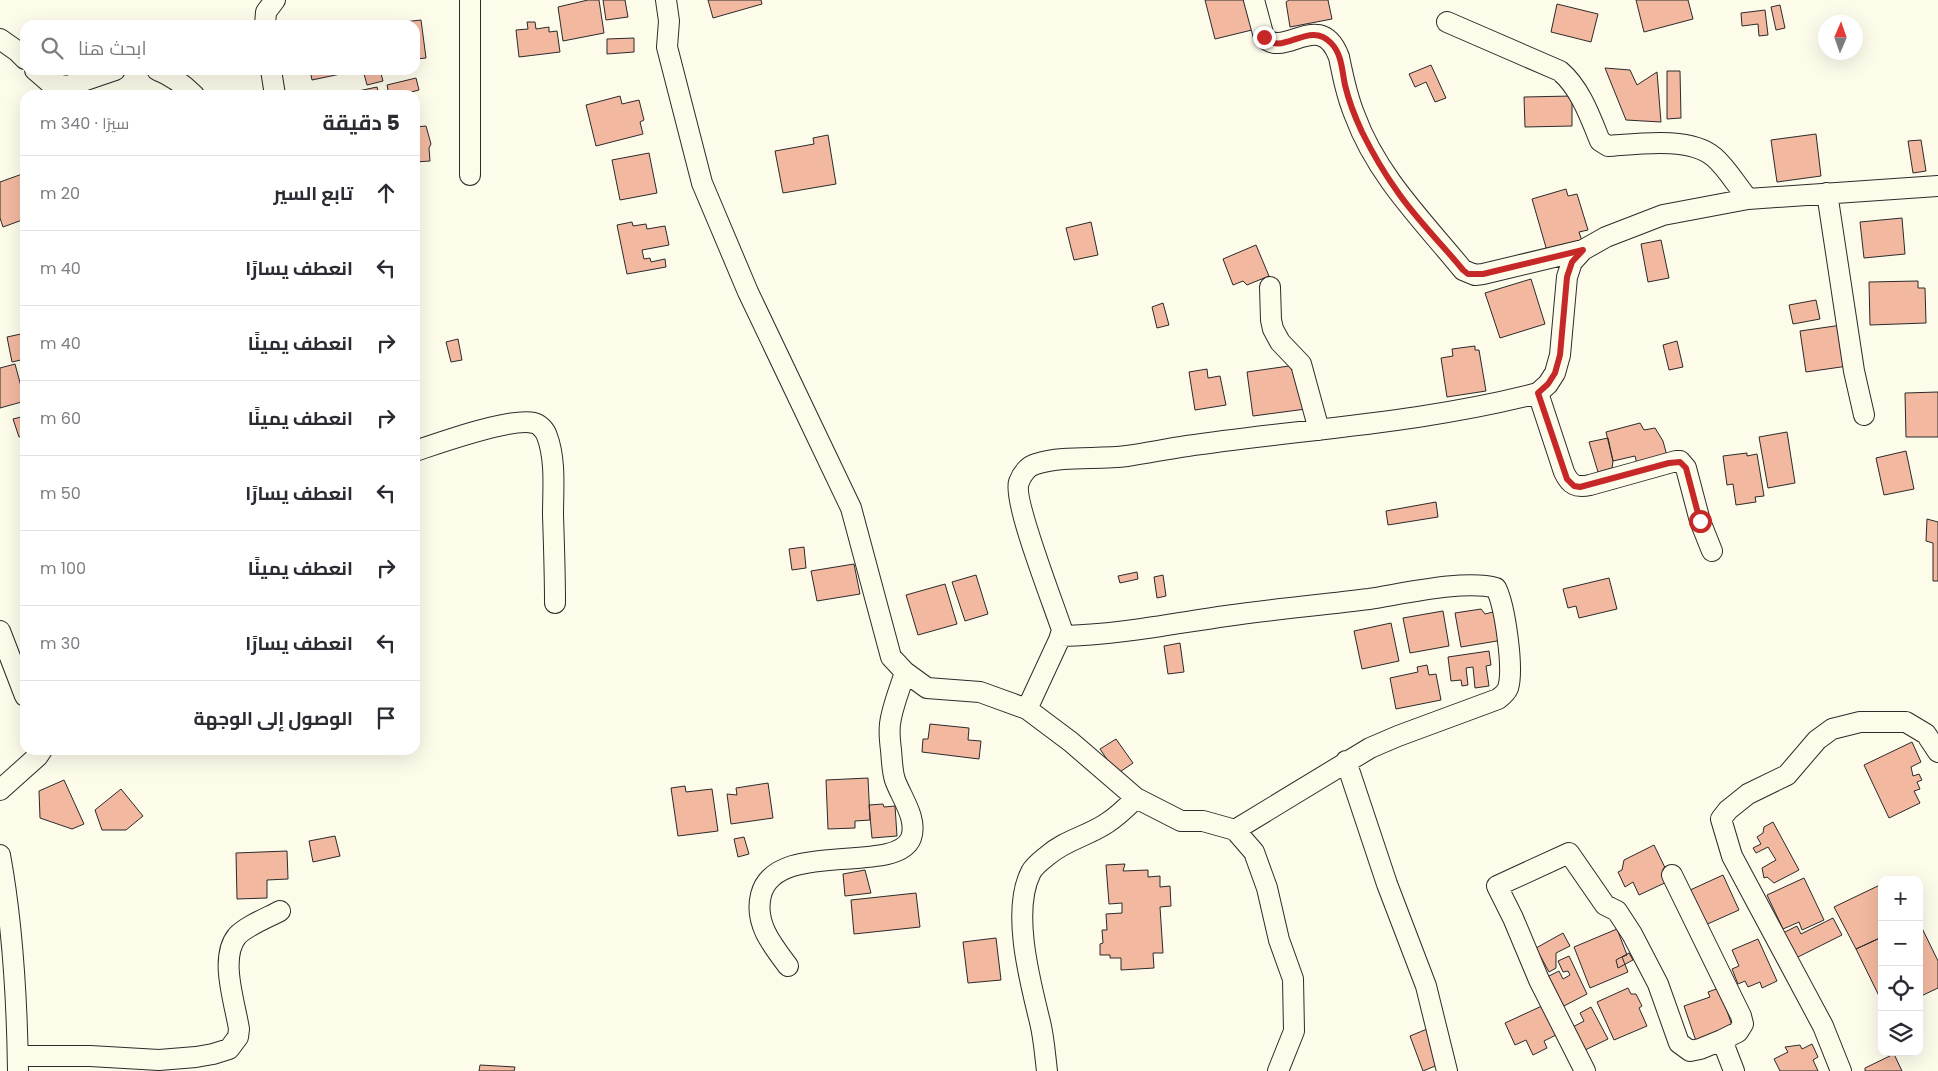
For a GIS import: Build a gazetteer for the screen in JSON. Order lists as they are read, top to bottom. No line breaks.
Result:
{"north":"top","page":{"search":"ابحث هنا","heading":["5 دقيقة","سيرًا · 340 m"],"list":[["تابع السير","20 m"],["انعطف يسارًا","40 m"],["انعطف يمينًا","40 m"],["انعطف يمينًا","60 m"],["انعطف يسارًا","50 m"],["انعطف يمينًا","100 m"],["انعطف يسارًا","30 m"],"الوصول إلى الوجهة"],"map_buttons":["+","−"]}}
